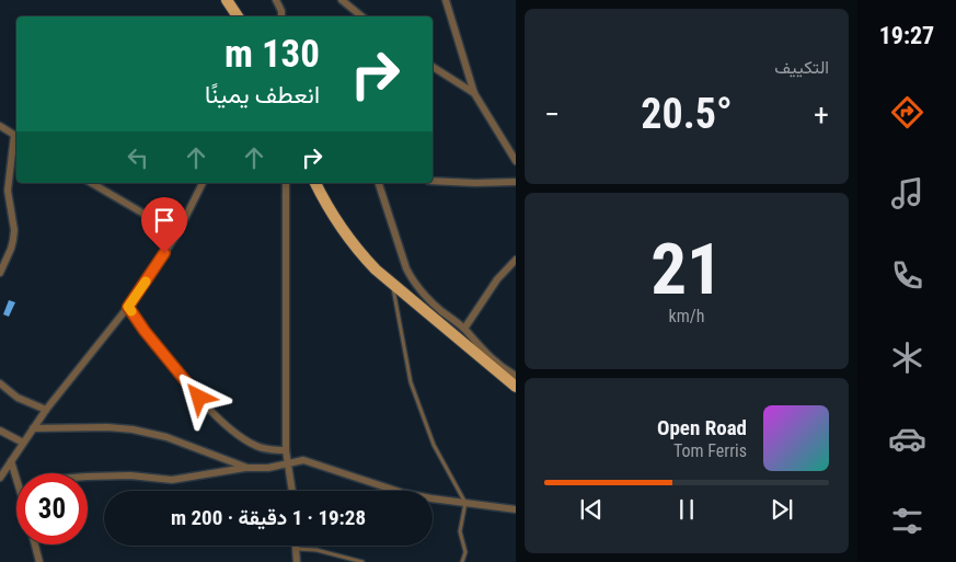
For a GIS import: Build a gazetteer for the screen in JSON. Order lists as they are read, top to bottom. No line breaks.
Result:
{"page":{"tabs":"19:27","tile":["التكييف",["21","km/h"]],"turn":["130 m","انعطف يمينًا"],"heat":["−","20.5°","+"],"song":["Open Road","Tom Ferris"],"limit":"30","trip":"19:28 · 1 دقيقة · 200 m"}}
